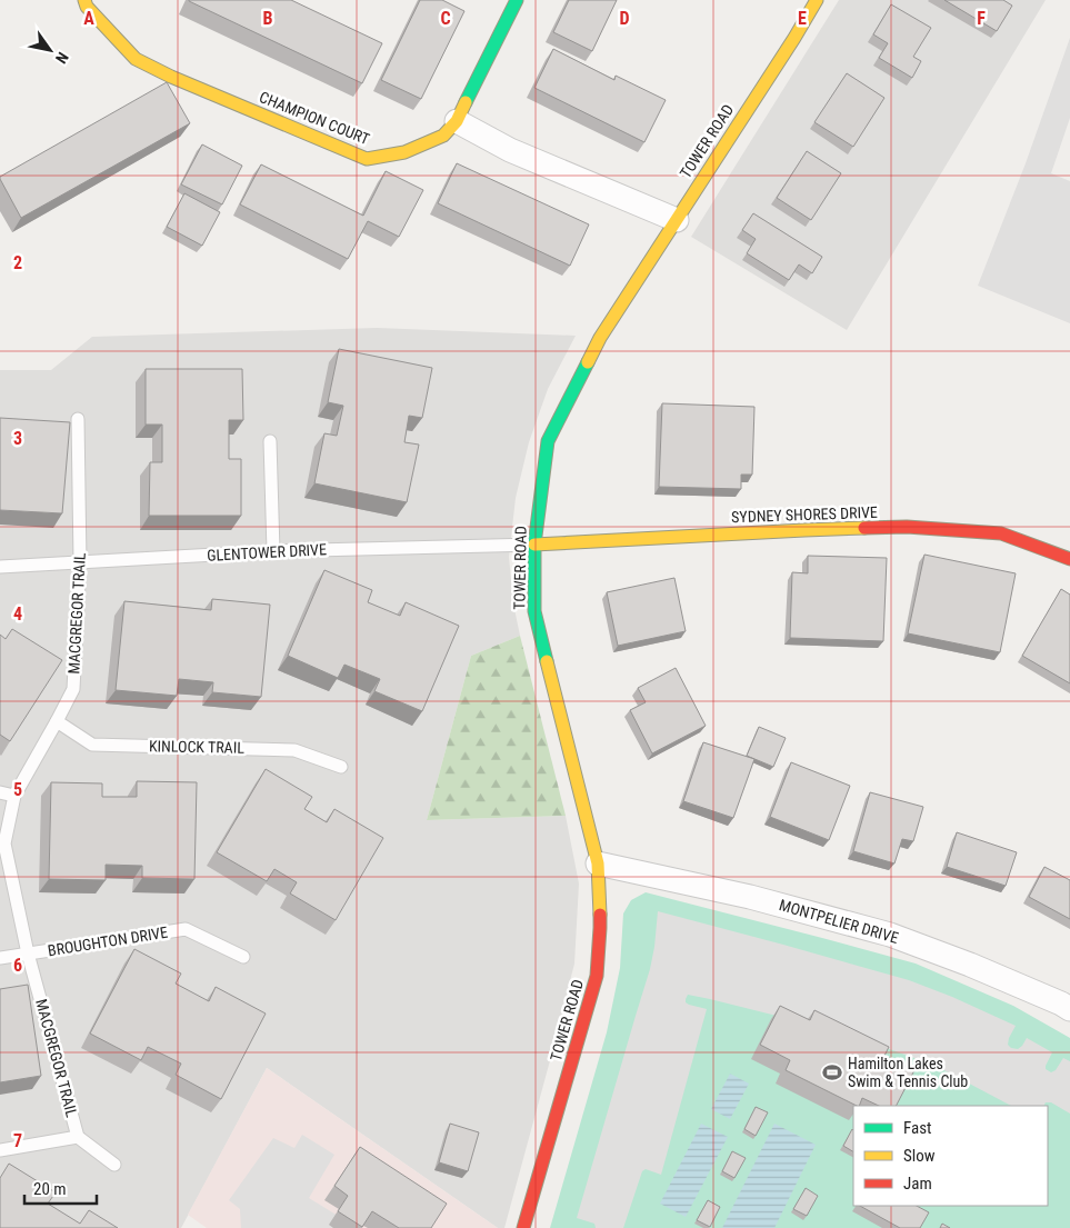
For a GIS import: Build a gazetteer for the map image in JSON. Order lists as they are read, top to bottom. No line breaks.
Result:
{"streets":{"street":["CHAMPION COURT","TOWER ROAD","SYDNEY SHORES DRIVE","MONTPELIER DRIVE"],"lane":["GLENTOWER DRIVE","MACGREGOR TRAIL","KINLOCK TRAIL","BROUGHTON DRIVE"]},"crossings":[["TOWER ROAD","SYDNEY SHORES DRIVE"],["TOWER ROAD","GLENTOWER DRIVE"],["TOWER ROAD","MONTPELIER DRIVE"],["SYDNEY SHORES DRIVE","GLENTOWER DRIVE"],["GLENTOWER DRIVE","MACGREGOR TRAIL"],["MACGREGOR TRAIL","KINLOCK TRAIL"],["MACGREGOR TRAIL","BROUGHTON DRIVE"]],"places":{"sports":["Hamilton Lakes Swim & Tennis Club"]},"legend":["Fast","Slow","Jam"],"scale_bar":"20 m","north":"bottom right","grid":{"columns":["A","B","C","D","E","F"],"rows":["2","3","4","5","6","7"]}}
